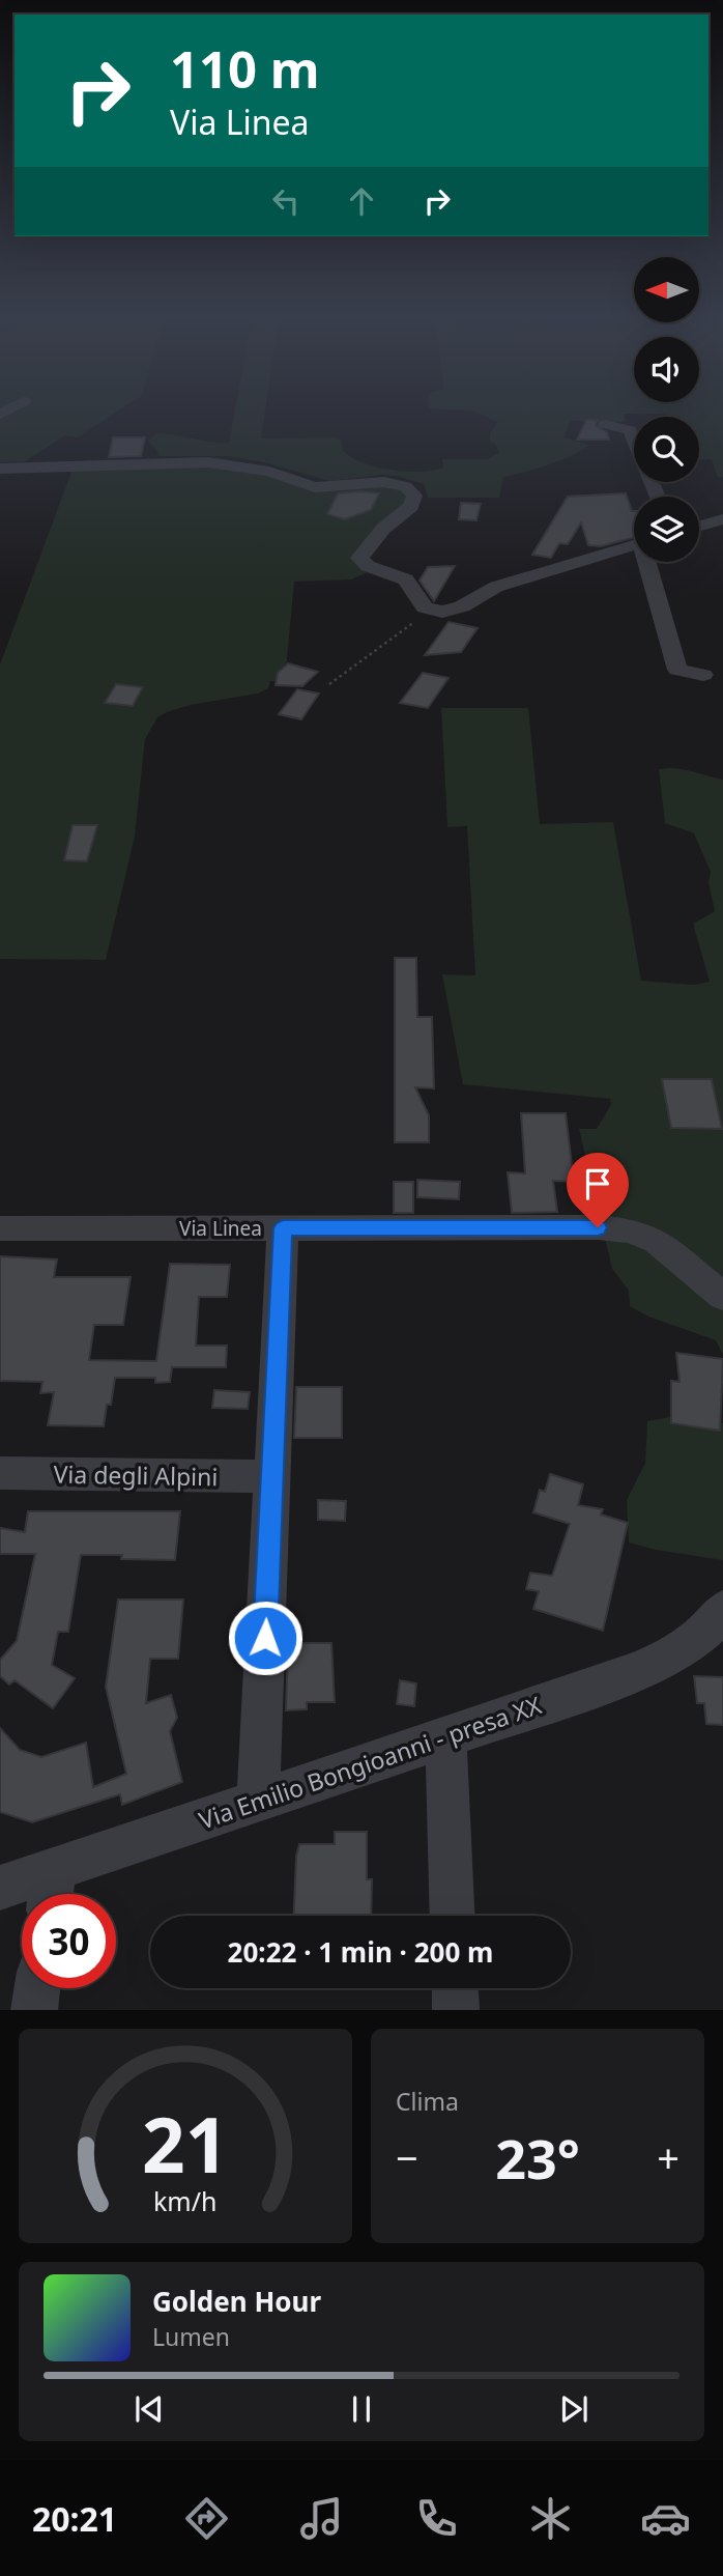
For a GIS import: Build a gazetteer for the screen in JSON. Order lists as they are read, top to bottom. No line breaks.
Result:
{"streets":{"street":["Via Linea","Via degli Alpini","Via Emilio Bongioanni - presa XX"]},"north":"left","page":{"turn":["110 m","Via Linea"],"limit":"30","trip":"20:22 · 1 min · 200 m","tile":"Clima","heat":["−","23°","+"],"song":["Golden Hour","Lumen"],"tabs":"20:21","gauge":["21","km/h"]}}
